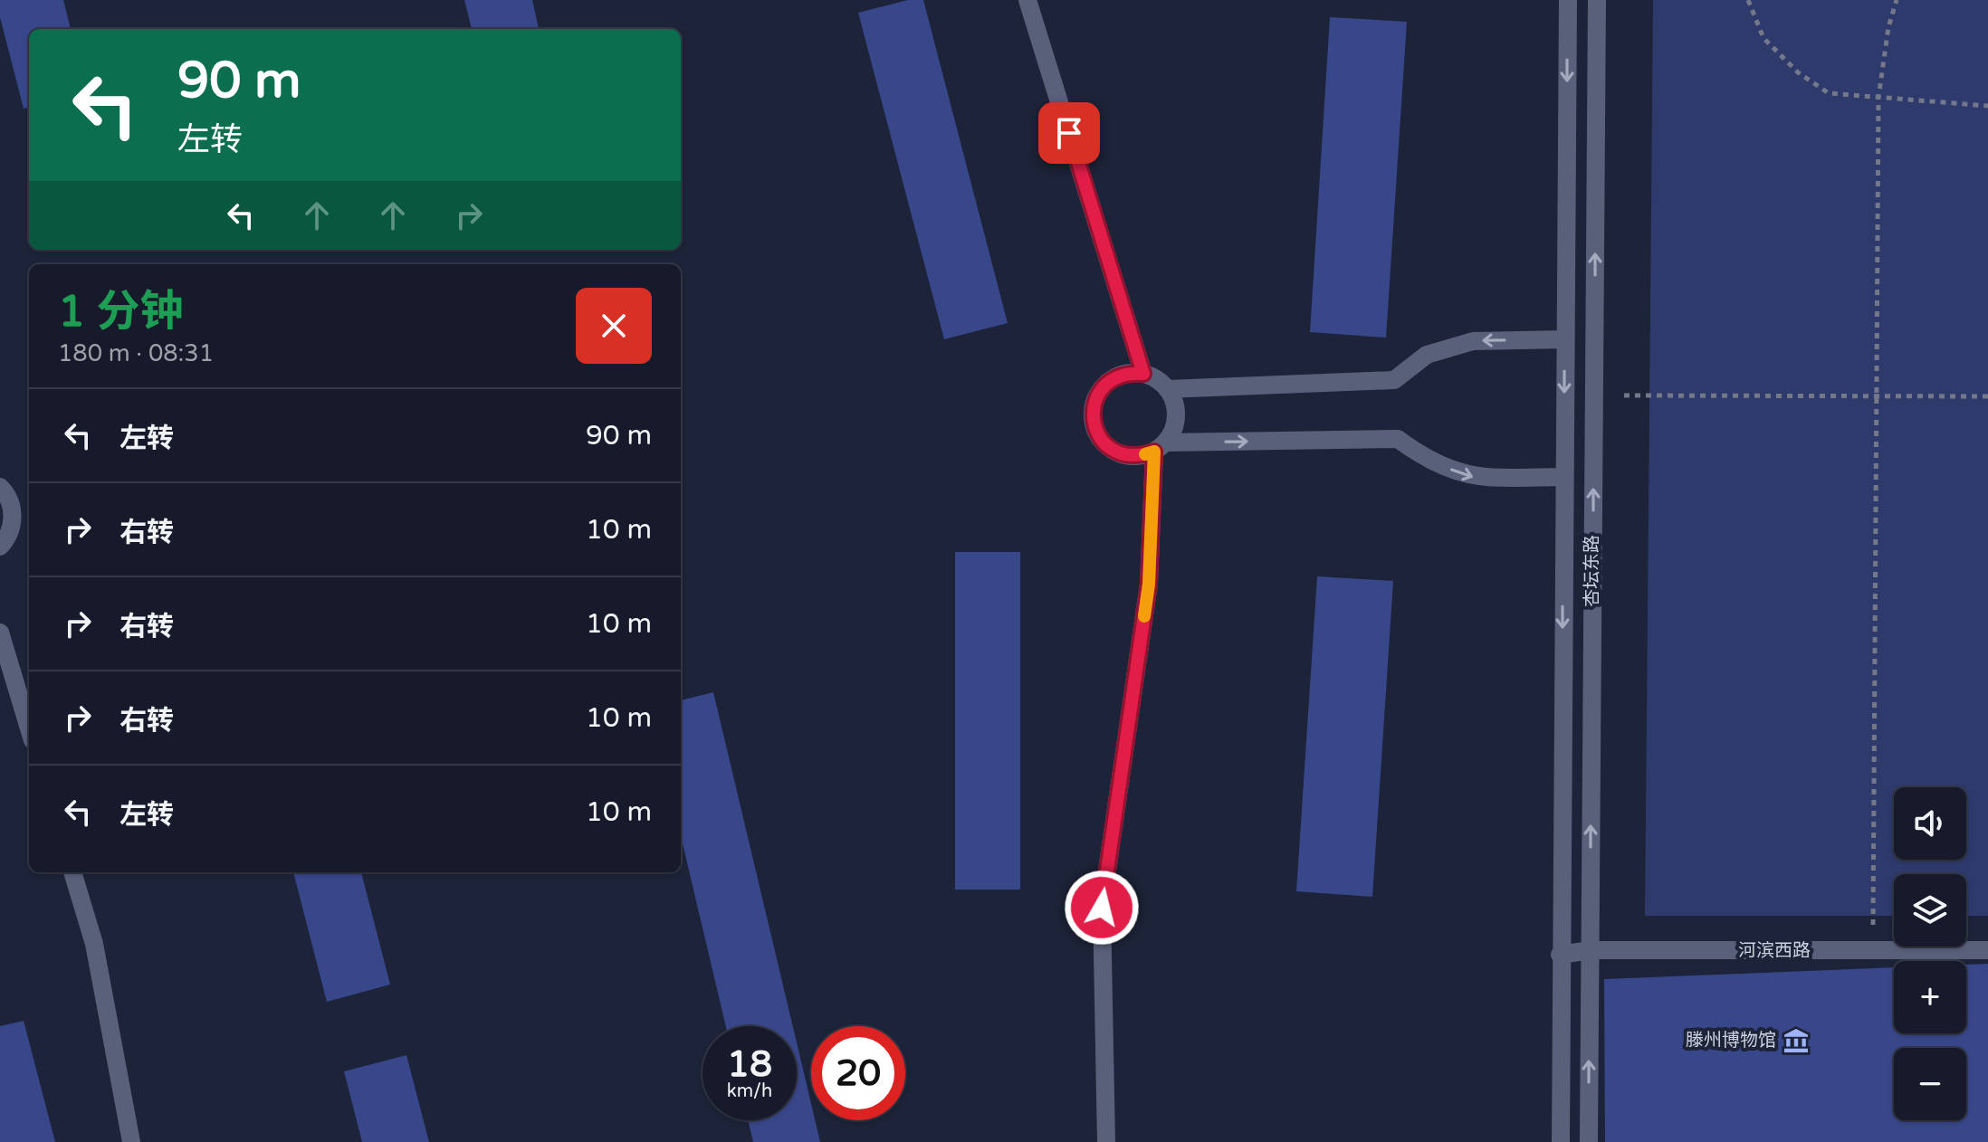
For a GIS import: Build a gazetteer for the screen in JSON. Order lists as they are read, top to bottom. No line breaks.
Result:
{"streets":{"street":["杏坛东路","河滨西路"]},"crossings":[["杏坛东路","河滨西路"]],"places":{"museum":["滕州博物馆"]},"page":{"turn":["90 m","左转"],"heading":["1 分钟","180 m · 08:31"],"list":[{"name":"左转","value":"90 m"},{"name":"右转","value":"10 m"},{"name":"右转","value":"10 m"},{"name":"右转","value":"10 m"},{"name":"左转","value":"10 m"}],"map_buttons":["+","−"],"speed":"18 km/h","limit":"20"}}
